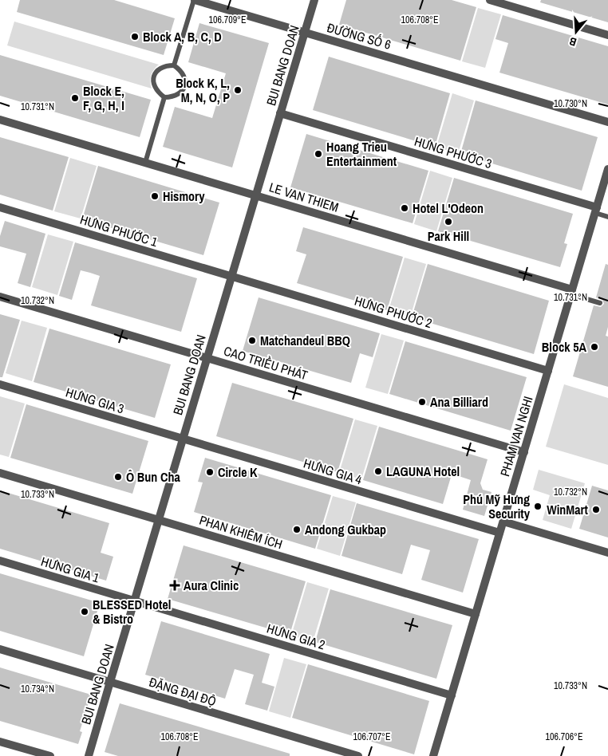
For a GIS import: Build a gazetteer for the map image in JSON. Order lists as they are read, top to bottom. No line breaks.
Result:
{"streets":{"street":["ĐƯỜNG SỐ 6","BUI BANG DOAN","HƯNG PHƯỚC 3","LE VAN THIEM","HƯNG PHƯỚC 1","HƯNG PHƯỚC 2","CAO TRIỀU PHÁT","HƯNG GIA 3","PHAM VAN NGHI","HƯNG GIA 4","PHAN KHIÊM ÍCH","HƯNG GIA 1","HƯNG GIA 2","ĐẶNG ĐẠI ĐỘ"]},"crossings":[["ĐƯỜNG SỐ 6","BUI BANG DOAN"],["BUI BANG DOAN","HƯNG PHƯỚC 3"],["BUI BANG DOAN","LE VAN THIEM"],["BUI BANG DOAN","HƯNG PHƯỚC 1"],["BUI BANG DOAN","HƯNG PHƯỚC 2"],["BUI BANG DOAN","CAO TRIỀU PHÁT"],["BUI BANG DOAN","HƯNG GIA 3"],["BUI BANG DOAN","HƯNG GIA 4"],["BUI BANG DOAN","PHAN KHIÊM ÍCH"],["BUI BANG DOAN","HƯNG GIA 1"],["BUI BANG DOAN","HƯNG GIA 2"],["BUI BANG DOAN","ĐẶNG ĐẠI ĐỘ"],["HƯNG PHƯỚC 3","PHAM VAN NGHI"],["LE VAN THIEM","PHAM VAN NGHI"],["HƯNG PHƯỚC 1","HƯNG PHƯỚC 2"],["HƯNG PHƯỚC 2","PHAM VAN NGHI"],["CAO TRIỀU PHÁT","PHAM VAN NGHI"],["HƯNG GIA 3","HƯNG GIA 4"],["PHAM VAN NGHI","HƯNG GIA 4"],["PHAM VAN NGHI","PHAN KHIÊM ÍCH"],["PHAM VAN NGHI","HƯNG GIA 2"],["HƯNG GIA 1","HƯNG GIA 2"]],"places":{"other":["Block A, B, C, D","Block K, L, M, N, O, P","Block E, F, G, H, I","Hoang Trieu Entertainment","Hismory","Hotel L'Odeon","Park Hill","Matchandeul BBQ","Block 5A","Ana Billiard","LAGUNA Hotel","Circle K","Ô Bun Cha","Phú Mỹ Hưng Security","WinMart","Andong Gukbap","BLESSED Hotel & Bistro"],"health":["Aura Clinic"]},"north":"bottom","coordinates":["106.709°E","106.708°E","10.730°N","10.731°N","10.732°N","10.733°N","10.734°N","106.707°E","106.706°E"]}
